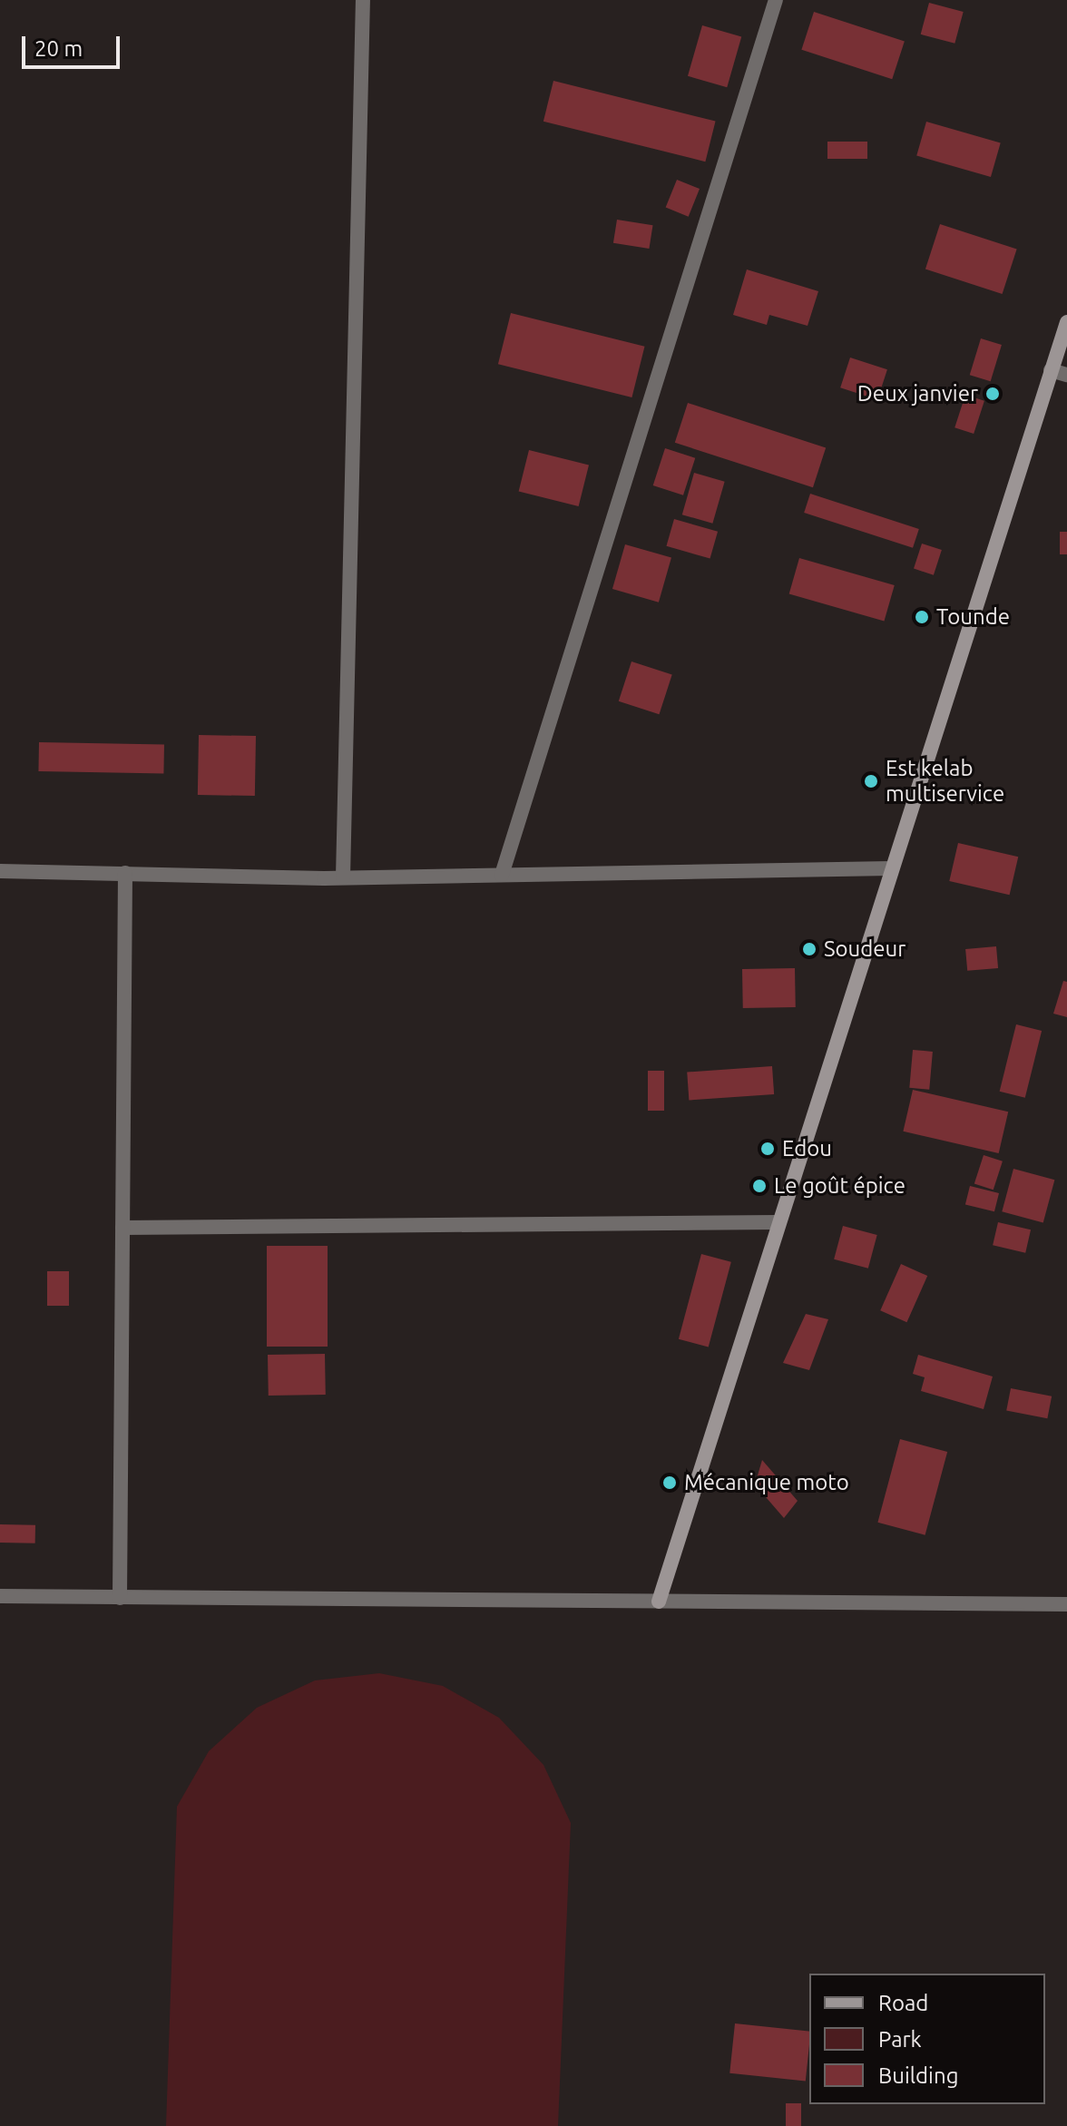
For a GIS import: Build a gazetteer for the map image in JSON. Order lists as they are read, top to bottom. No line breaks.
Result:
{"places":["Deux janvier","Tounde","Est kelab multiservice","Soudeur","Edou","Le goût épice","Mécanique moto"],"legend":["Road","Park","Building"],"scale_bar":"20 m"}
